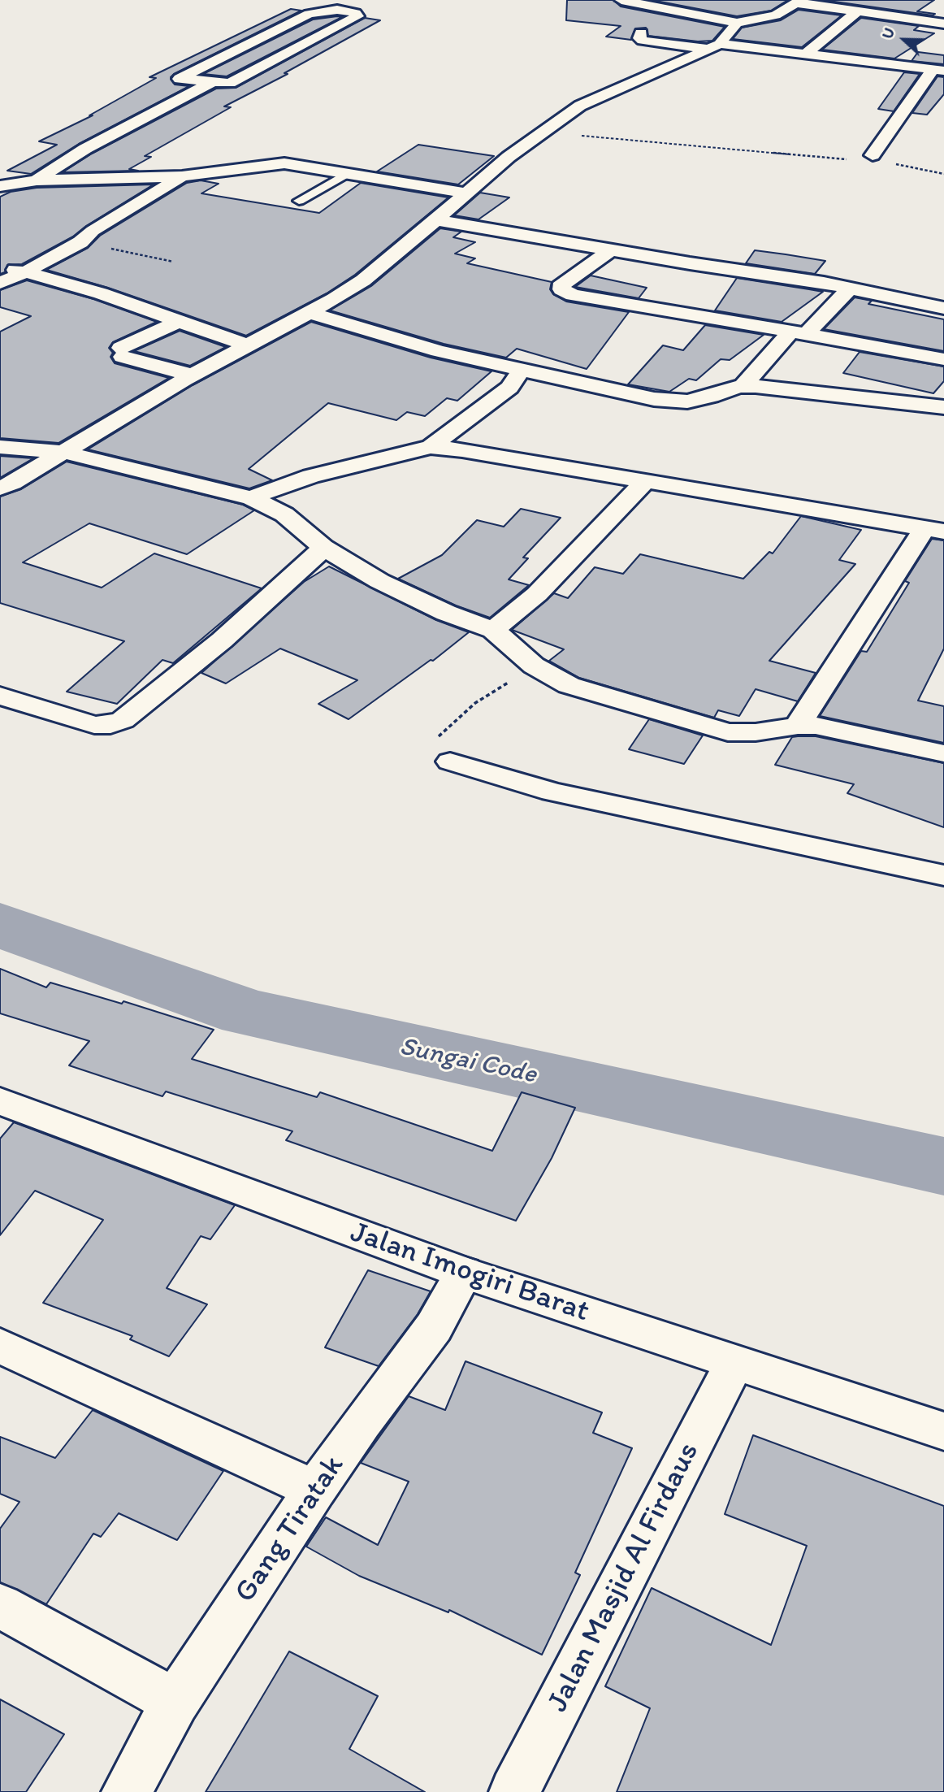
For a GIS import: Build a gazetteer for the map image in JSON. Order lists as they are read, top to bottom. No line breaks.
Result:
{"streets":{"street":["Jalan Imogiri Barat","Gang Tiratak","Jalan Masjid Al Firdaus"]},"crossings":[["Jalan Imogiri Barat","Gang Tiratak"],["Jalan Imogiri Barat","Jalan Masjid Al Firdaus"]],"water":["Sungai Code"],"north":"left"}
